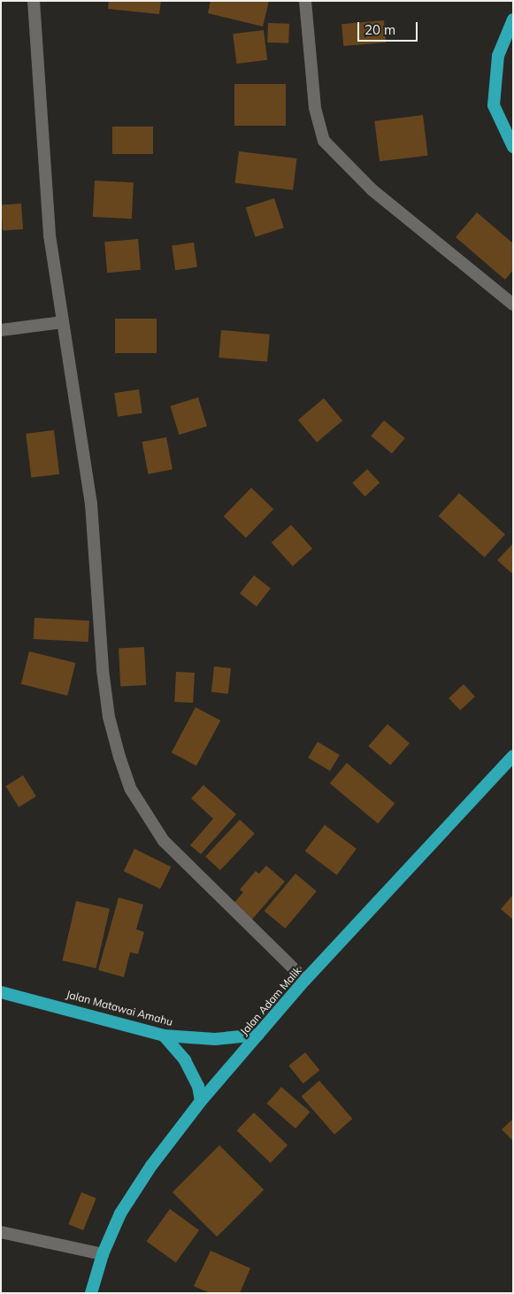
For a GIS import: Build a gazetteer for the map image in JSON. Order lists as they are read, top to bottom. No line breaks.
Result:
{"streets":{"highway":["Jalan Adam Malik","Jalan Matawai Amahu"]},"crossings":[["Jalan Adam Malik","Jalan Matawai Amahu"]],"scale_bar":"20 m"}
